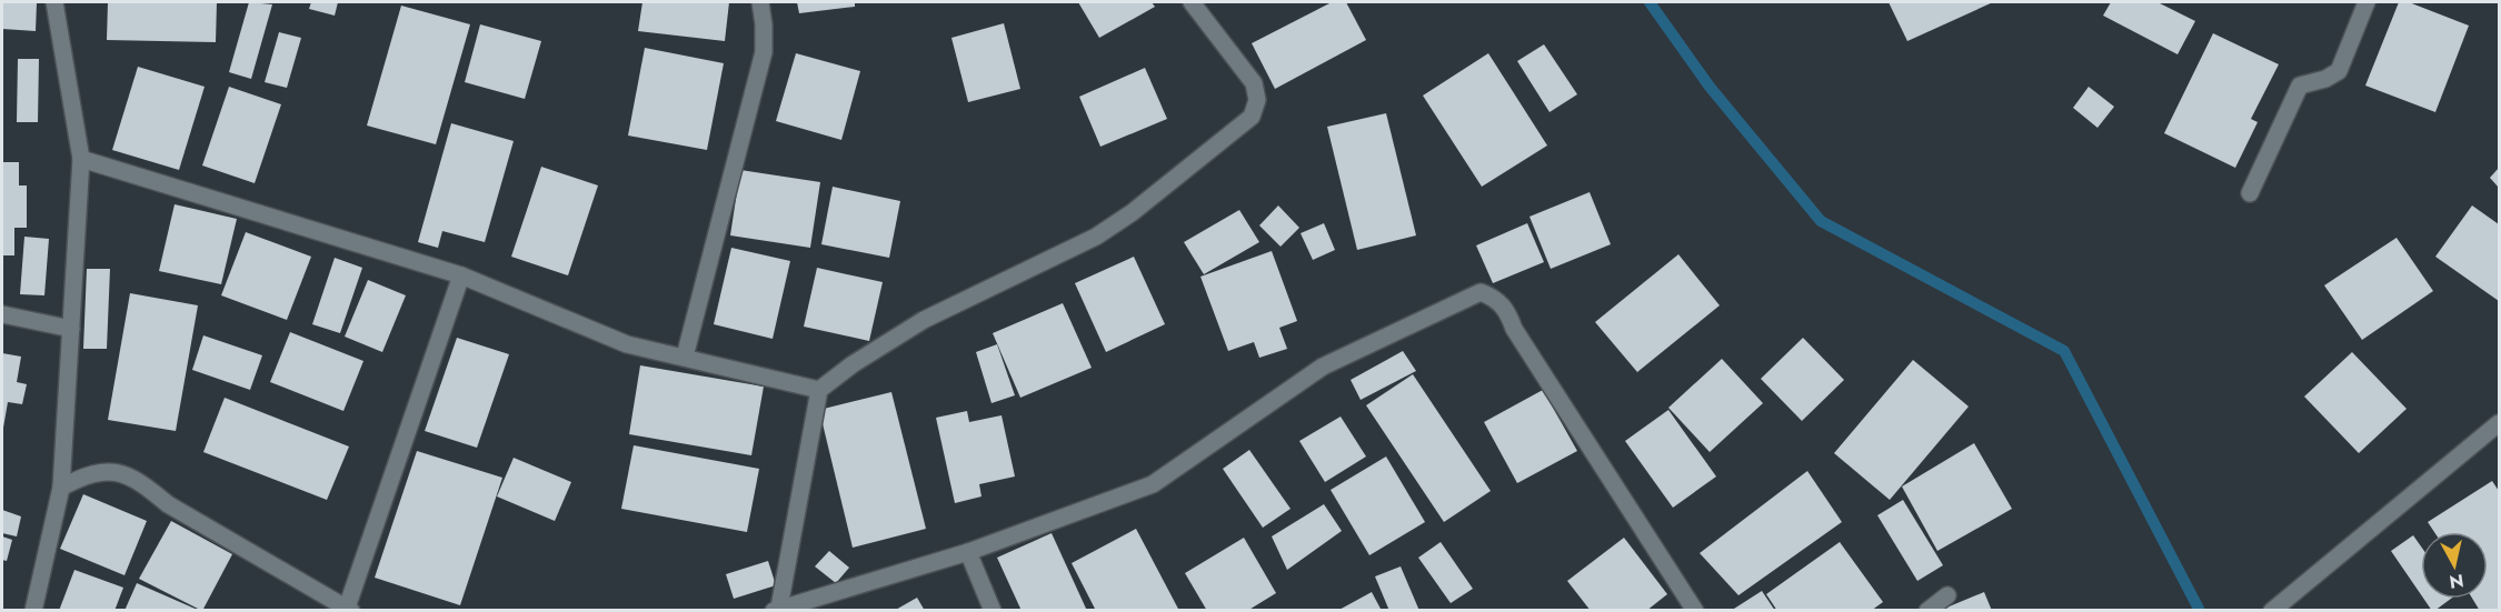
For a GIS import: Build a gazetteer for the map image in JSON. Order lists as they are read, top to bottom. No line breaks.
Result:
{"north":"bottom"}
